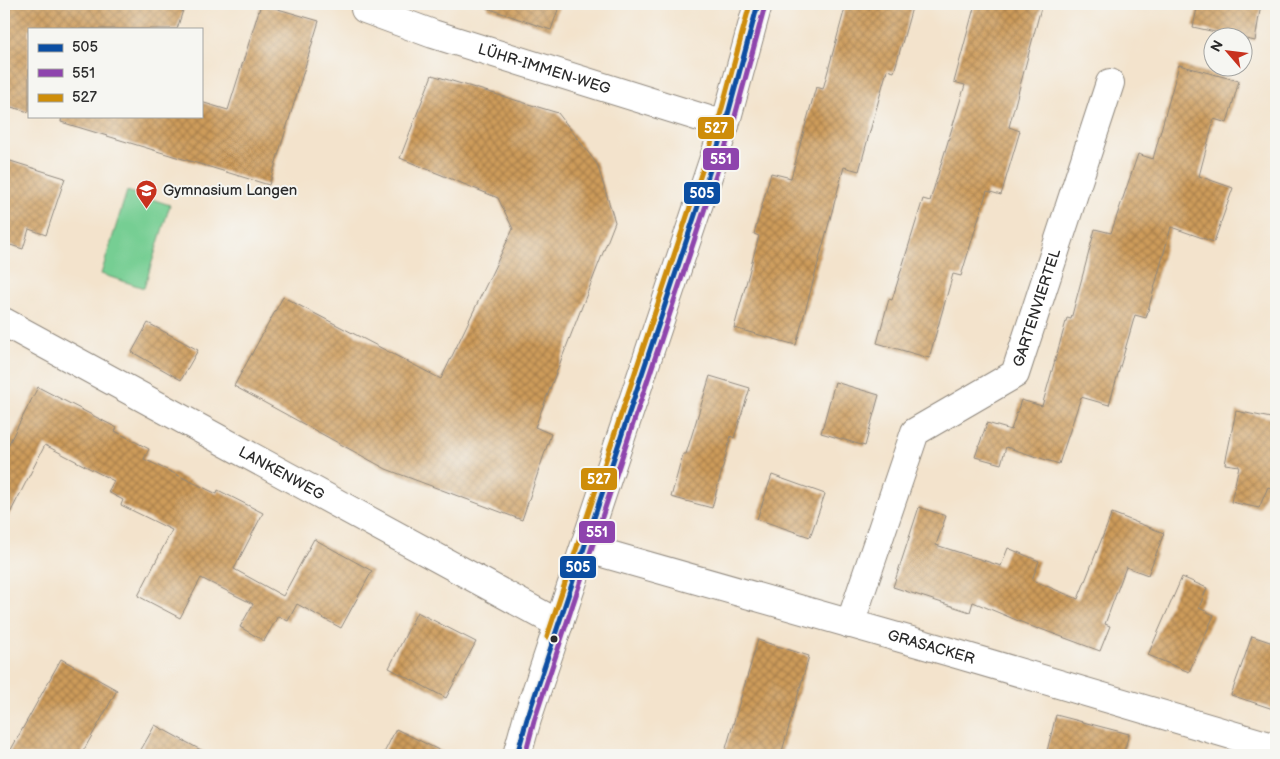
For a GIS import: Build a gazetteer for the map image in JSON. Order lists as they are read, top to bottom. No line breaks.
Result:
{"streets":{"street":["LÜHR-IMMEN-WEG","GARTENVIERTEL","LANKENWEG","GRASACKER"]},"crossings":[["GARTENVIERTEL","GRASACKER"]],"places":{"school or university":["Gymnasium Langen"]},"lines":["transit line 505","transit line 527","transit line 551"],"legend":["505","551","527"],"north":"top left"}
